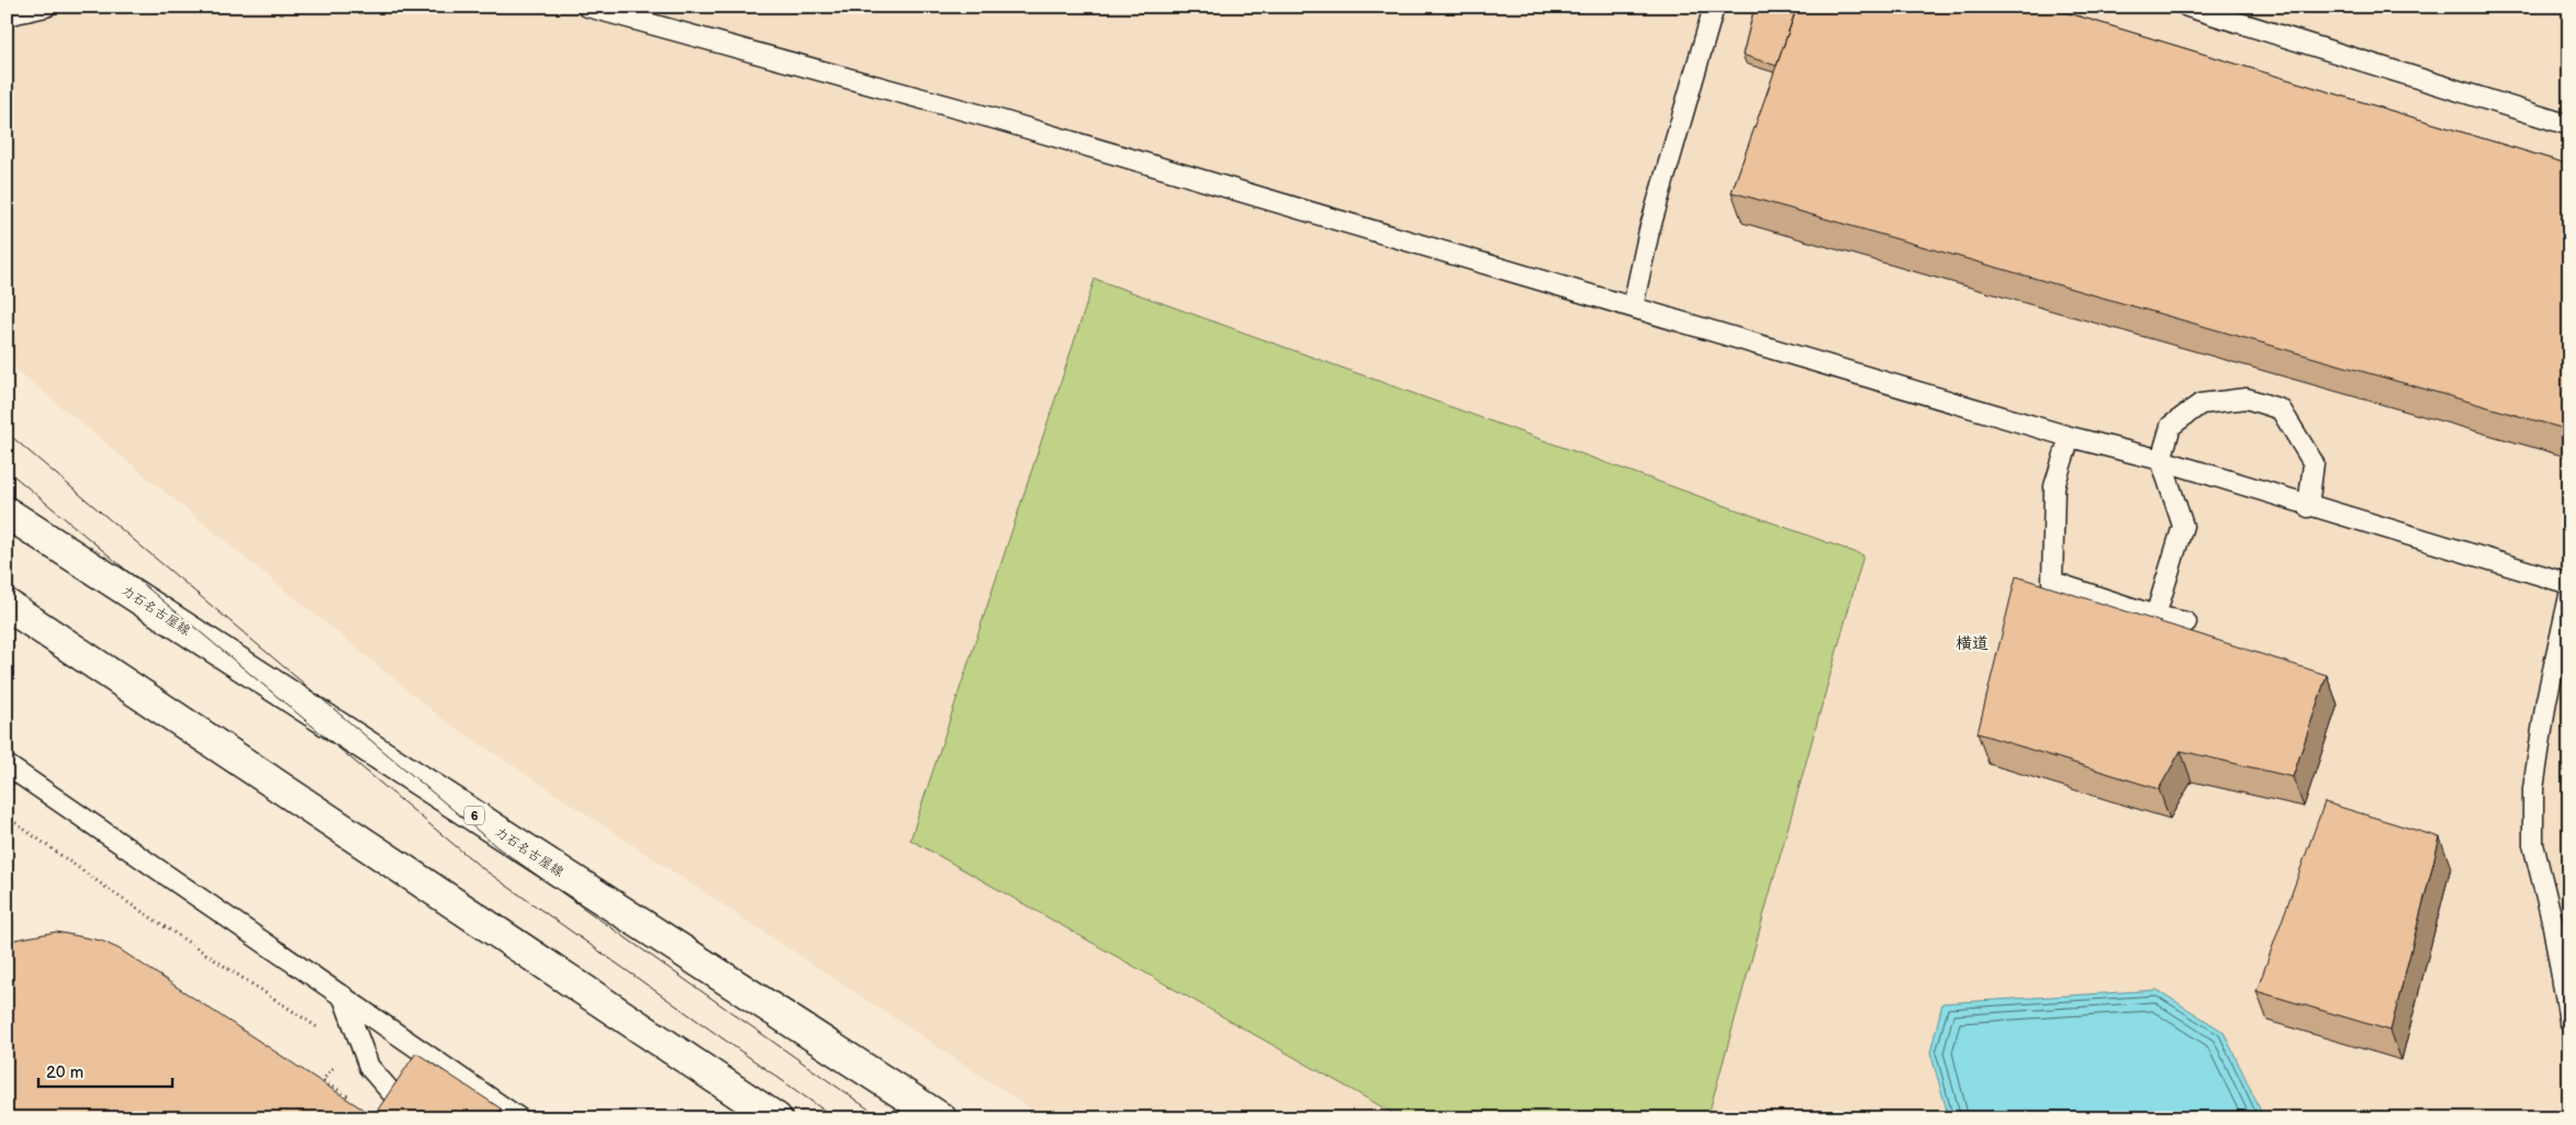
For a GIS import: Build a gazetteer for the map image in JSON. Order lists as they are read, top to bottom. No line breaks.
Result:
{"streets":{"main road":["力石名古屋線","6"]},"districts":["横道"],"scale_bar":"20 m"}
